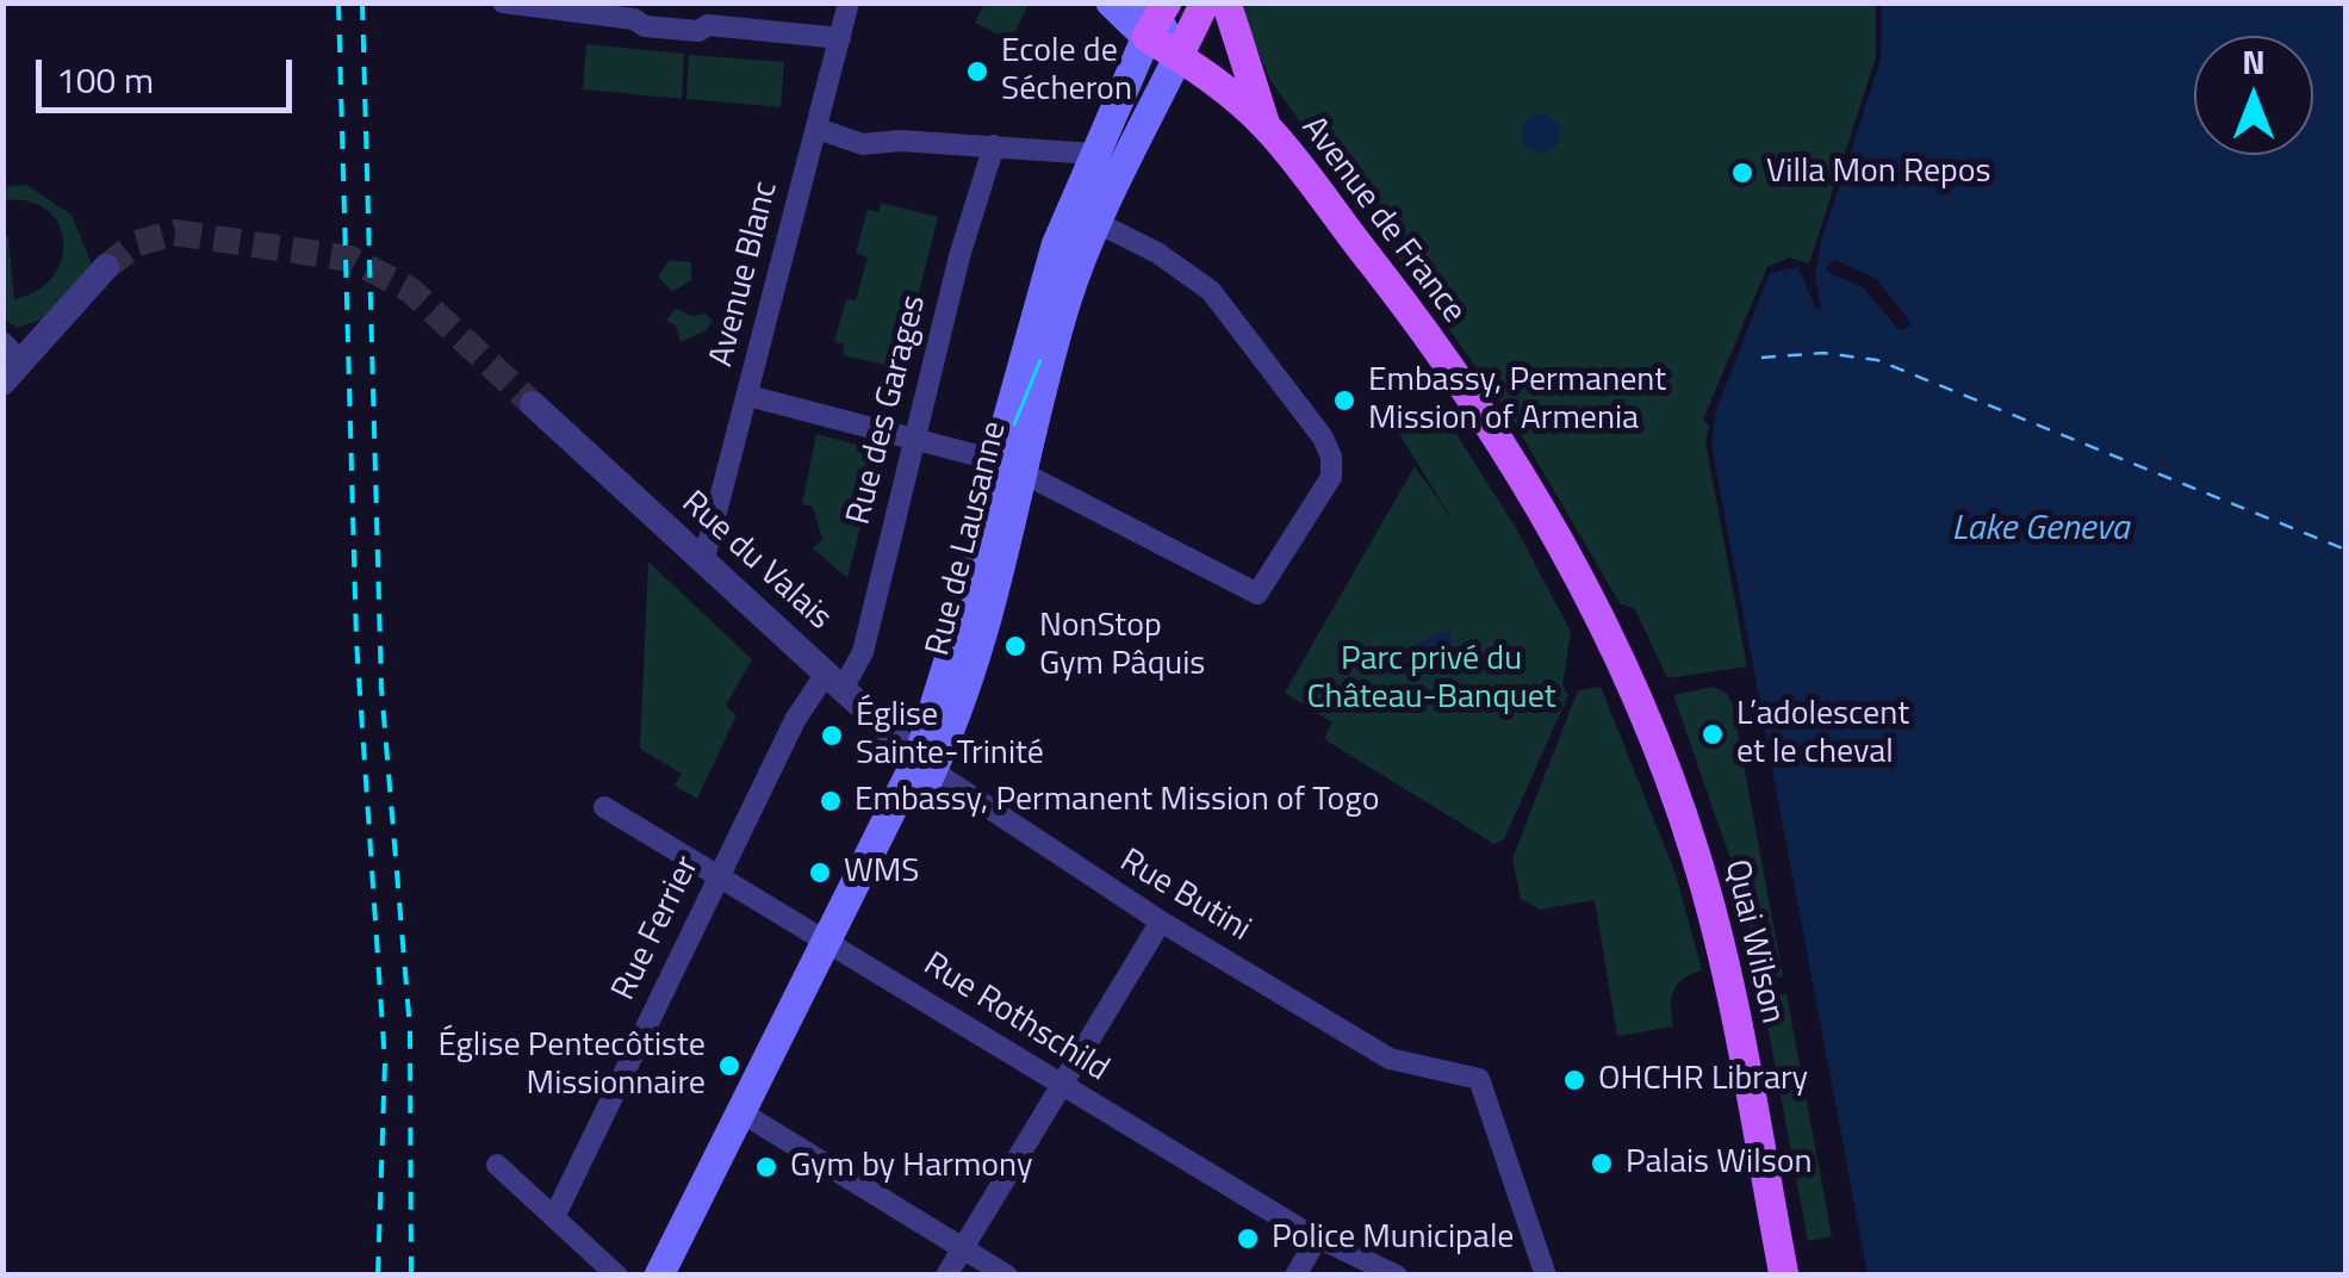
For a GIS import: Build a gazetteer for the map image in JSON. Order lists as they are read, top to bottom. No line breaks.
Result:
{"streets":{"main road":["Avenue de France","Rue de Lausanne","Quai Wilson"],"street":["Avenue Blanc","Rue des Garages","Rue du Valais","Rue Butini","Rue Ferrier","Rue Rothschild"]},"crossings":[["Avenue de France","Rue de Lausanne"],["Avenue de France","Quai Wilson"],["Avenue Blanc","Rue du Valais"],["Rue des Garages","Rue du Valais"],["Rue des Garages","Rue Ferrier"],["Rue de Lausanne","Rue du Valais"],["Rue de Lausanne","Rue Butini"],["Rue du Valais","Rue Butini"],["Rue du Valais","Rue Ferrier"],["Rue Ferrier","Rue Rothschild"]],"water":["Lake Geneva"],"parks":["Parc privé du Château-Banquet"],"places":["Ecole de Sécheron","Villa Mon Repos","Embassy, Permanent Mission of Armenia","NonStop Gym Pâquis","L’adolescent et le cheval","Église Sainte-Trinité","Embassy, Permanent Mission of Togo","WMS","Église Pentecôtiste Missionnaire","OHCHR Library","Palais Wilson","Gym by Harmony","Police Municipale"],"scale_bar":"100 m","north":"top"}
